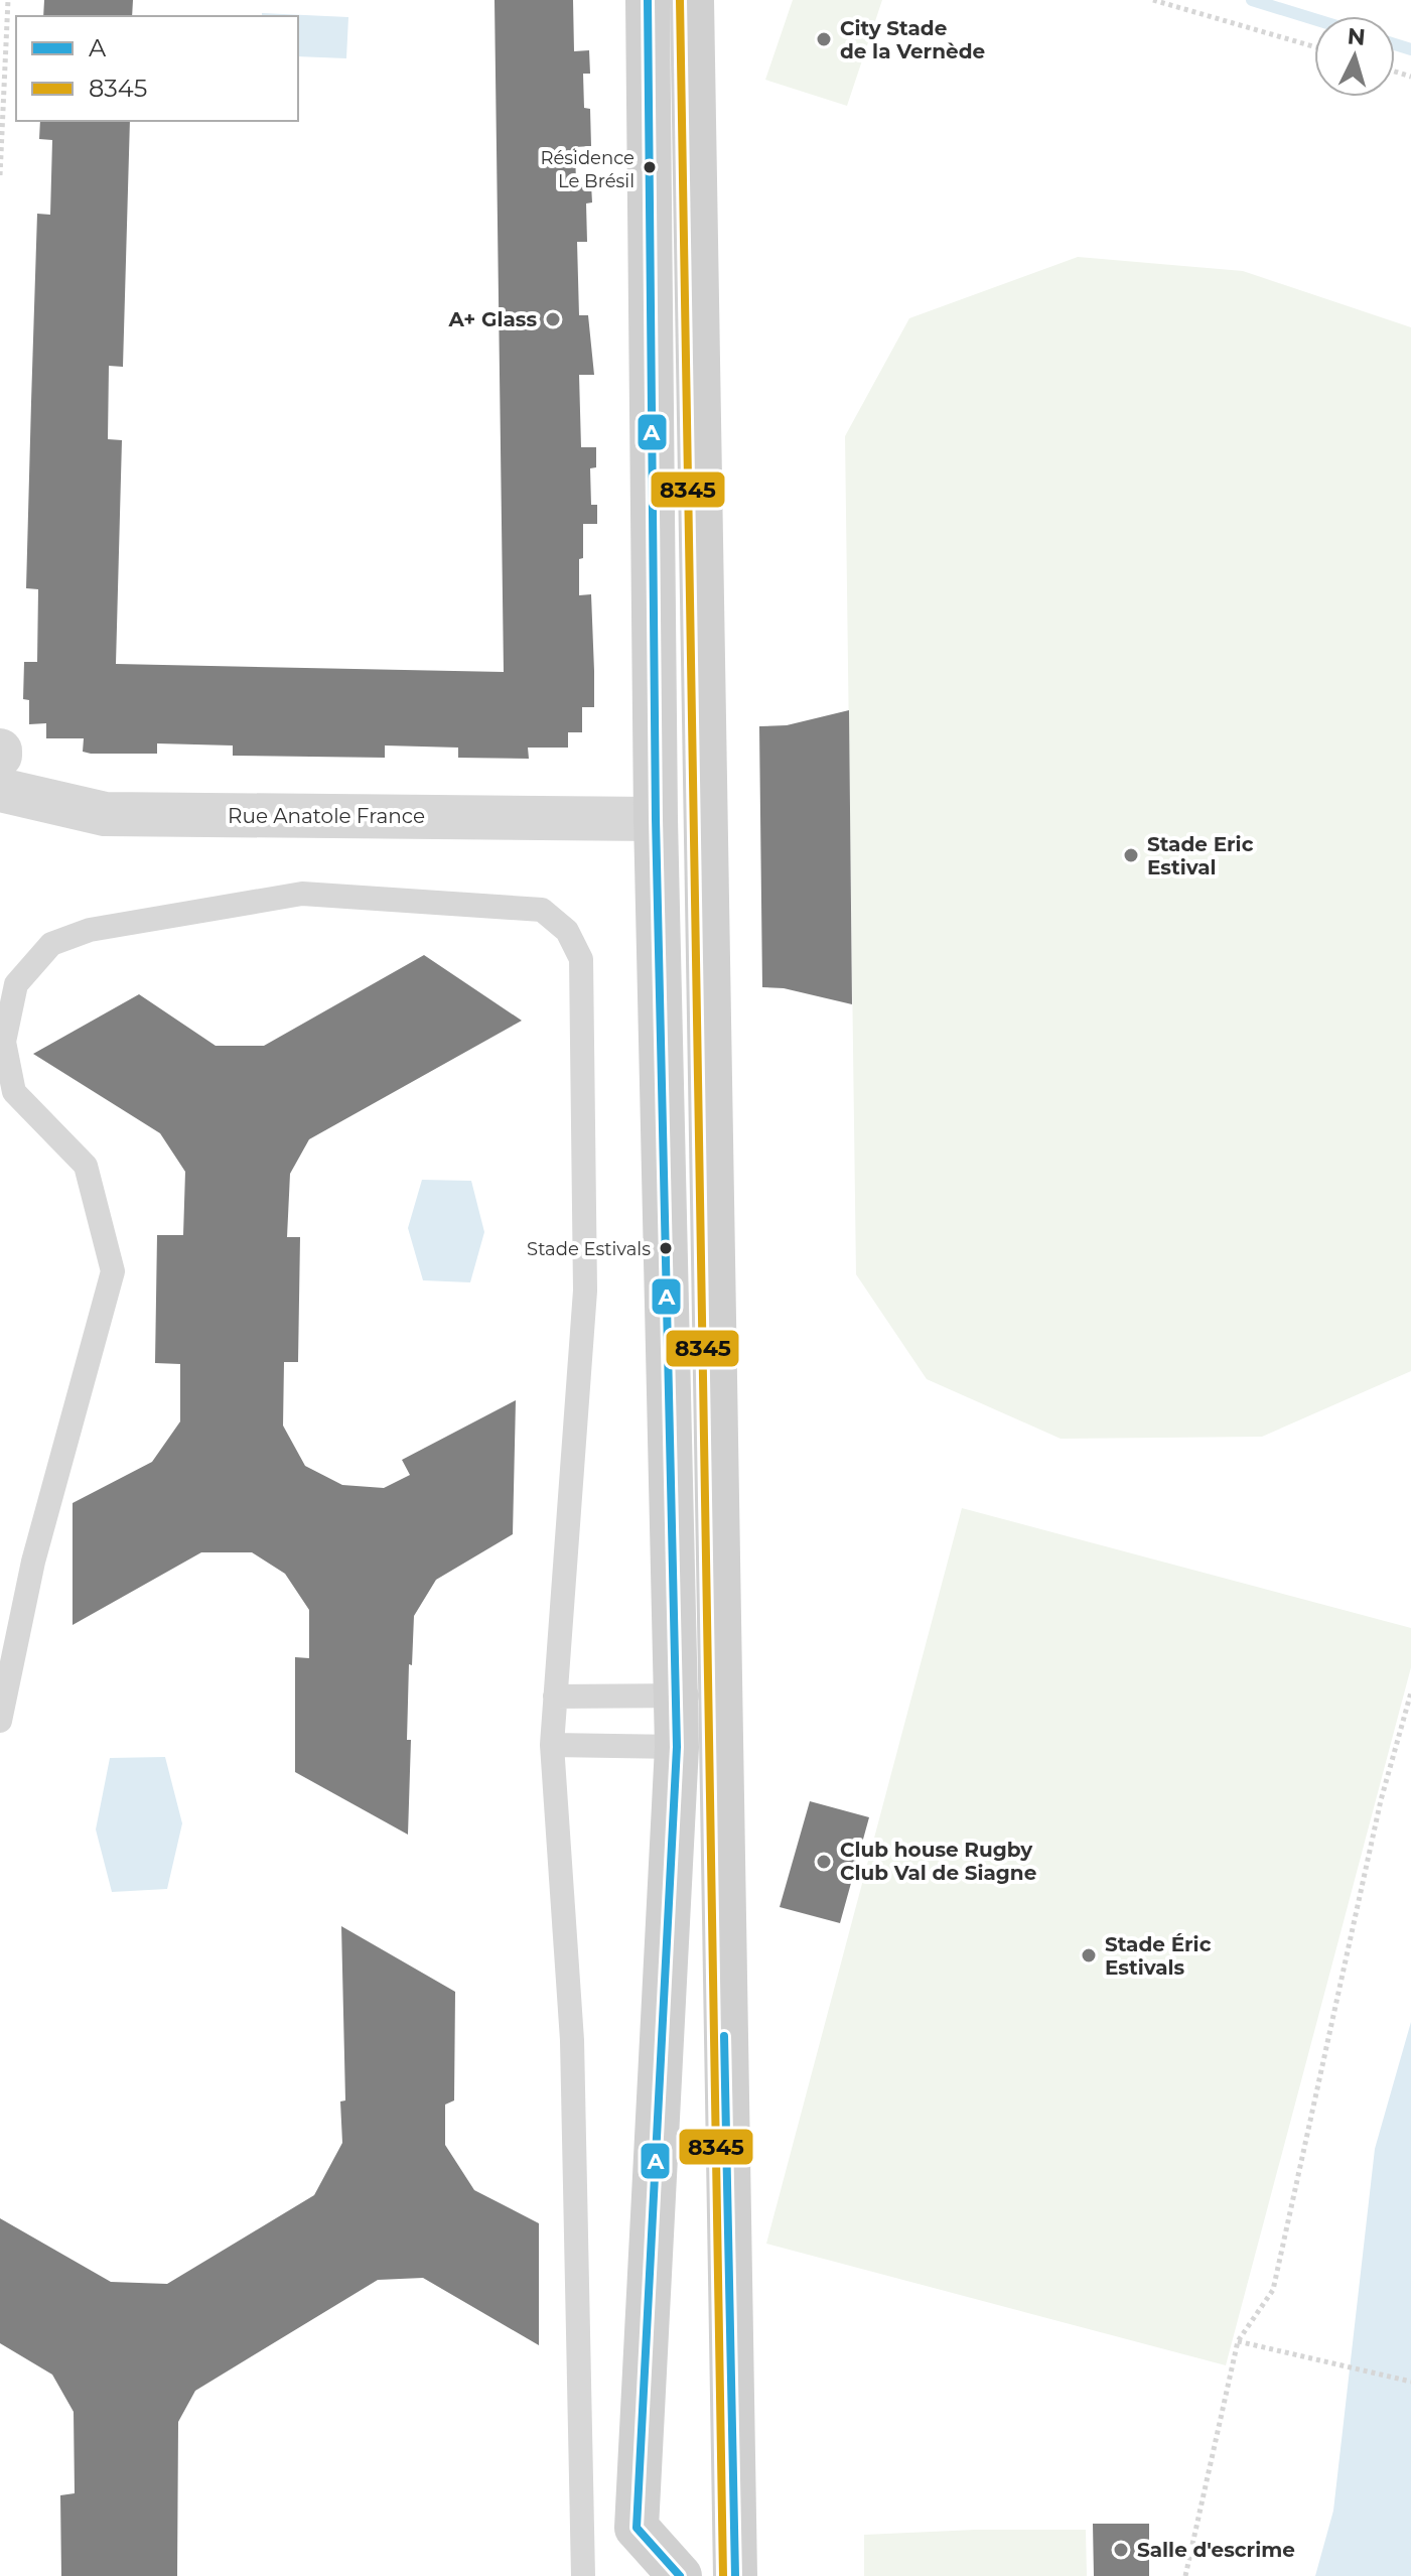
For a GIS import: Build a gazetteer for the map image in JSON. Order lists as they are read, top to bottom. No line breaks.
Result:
{"streets":{"street":["Rue Anatole France"]},"places":["City Stade de la Vernède","Résidence Le Brésil","A+ Glass","Stade Eric Estival","Stade Estivals","Club house Rugby Club Val de Siagne","Stade Éric Estivals","Salle d'escrime"],"lines":["transit line A","transit line 8345"],"legend":["A","8345"],"north":"top"}
